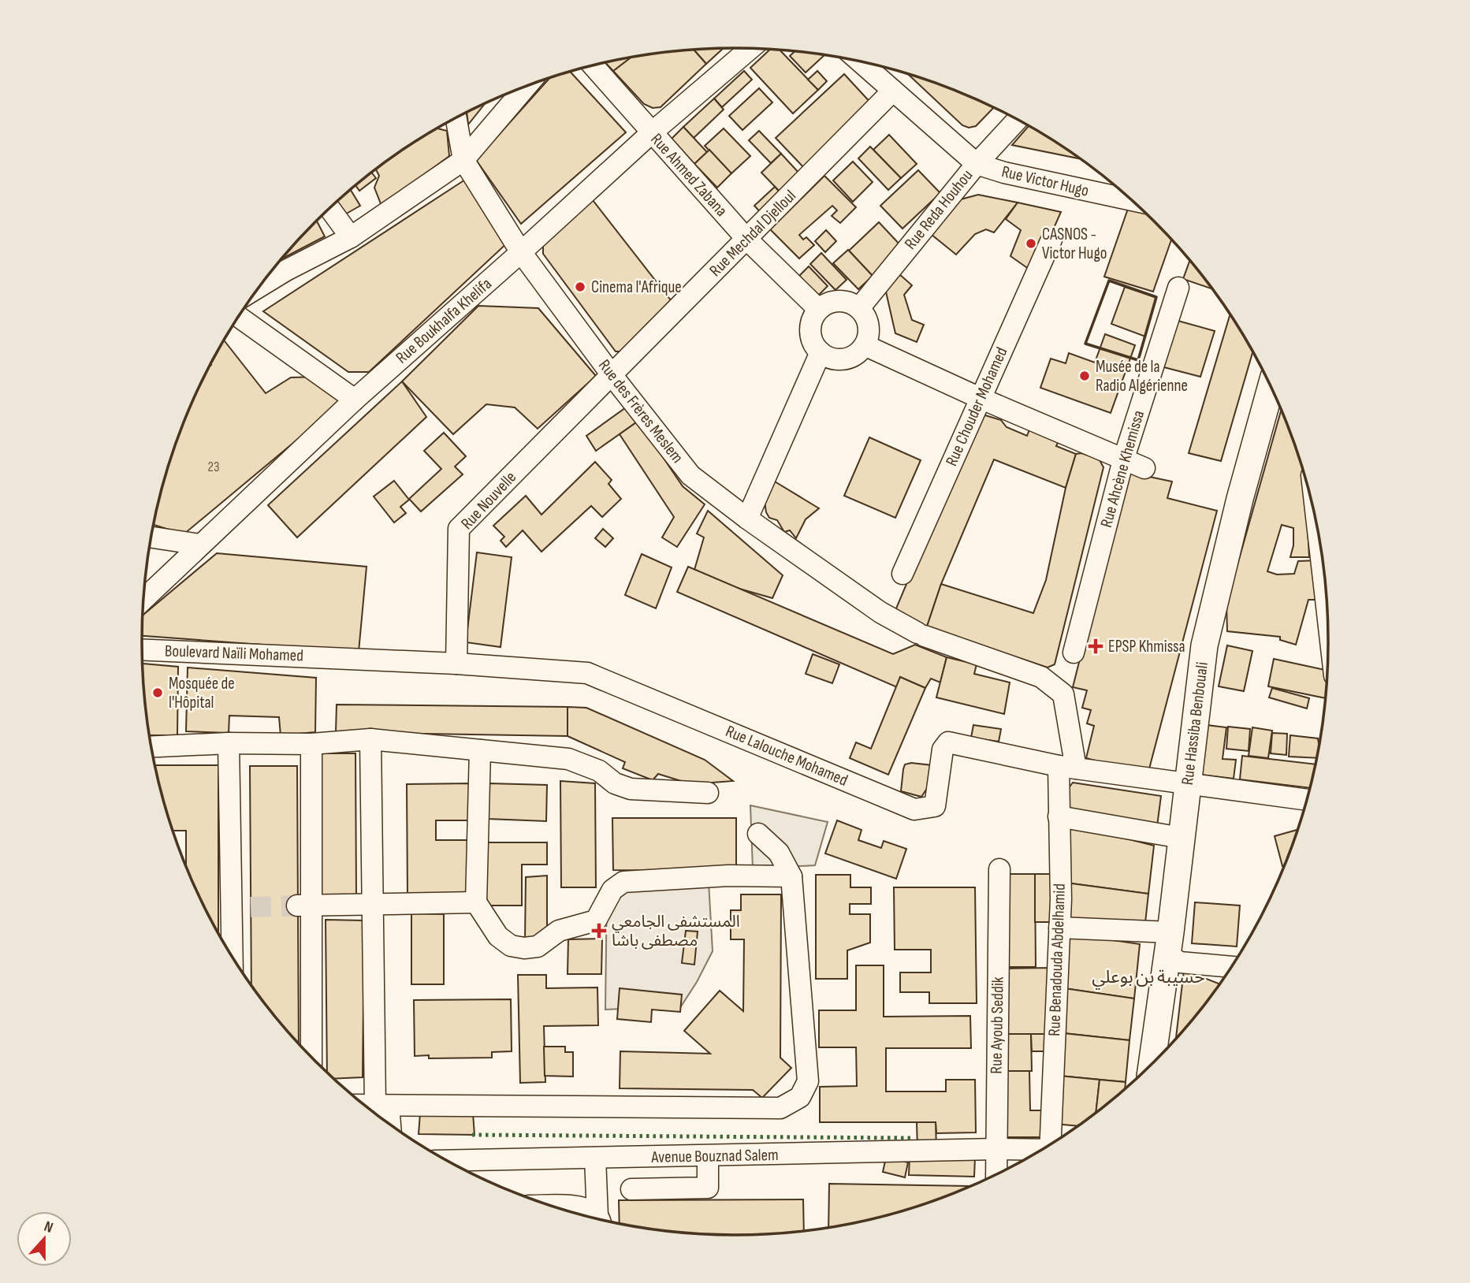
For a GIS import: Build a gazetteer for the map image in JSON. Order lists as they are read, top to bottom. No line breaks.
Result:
{"streets":{"main road":["Rue Hassiba Benbouali"],"street":["Rue Ahmed Zabana","Rue Victor Hugo","Rue Reda Houhou","Rue Mechdal Djelloul","Rue Boukhalfa Khelifa","Rue Chouder Mohamed","Rue des Frères Meslem","Rue Ahcène Khemissa","Rue Nouvelle","Boulevard Naïli Mohamed","Rue Lalouche Mohamed","Rue Benadouda Abdelhamid","Rue Ayoub Seddik","Avenue Bouznad Salem"]},"crossings":[["Rue Ahmed Zabana","Rue Reda Houhou"],["Rue Ahmed Zabana","Rue Mechdal Djelloul"],["Rue Ahmed Zabana","Rue Boukhalfa Khelifa"],["Rue Victor Hugo","Rue Reda Houhou"],["Rue Mechdal Djelloul","Rue des Frères Meslem"],["Rue Mechdal Djelloul","Rue Nouvelle"],["Rue Boukhalfa Khelifa","Rue des Frères Meslem"],["Rue des Frères Meslem","Rue Nouvelle"],["Rue des Frères Meslem","Rue Lalouche Mohamed"],["Rue des Frères Meslem","Rue Benadouda Abdelhamid"],["Rue Nouvelle","Rue Lalouche Mohamed"],["Boulevard Naïli Mohamed","Rue Lalouche Mohamed"],["Rue Hassiba Benbouali","Rue Lalouche Mohamed"],["Rue Lalouche Mohamed","Rue Benadouda Abdelhamid"],["Rue Ayoub Seddik","Avenue Bouznad Salem"]],"districts":["حسيبة بن بوعلي"],"places":{"other":["CASNOS - Victor Hugo","Cinema l'Afrique","Musée de la Radio Algérienne","Mosquée de l'Hôpital"],"health":["EPSP Khmissa","المستشفى الجامعي مصطفى باشا"]},"house_numbers":["23"],"north":"top"}
